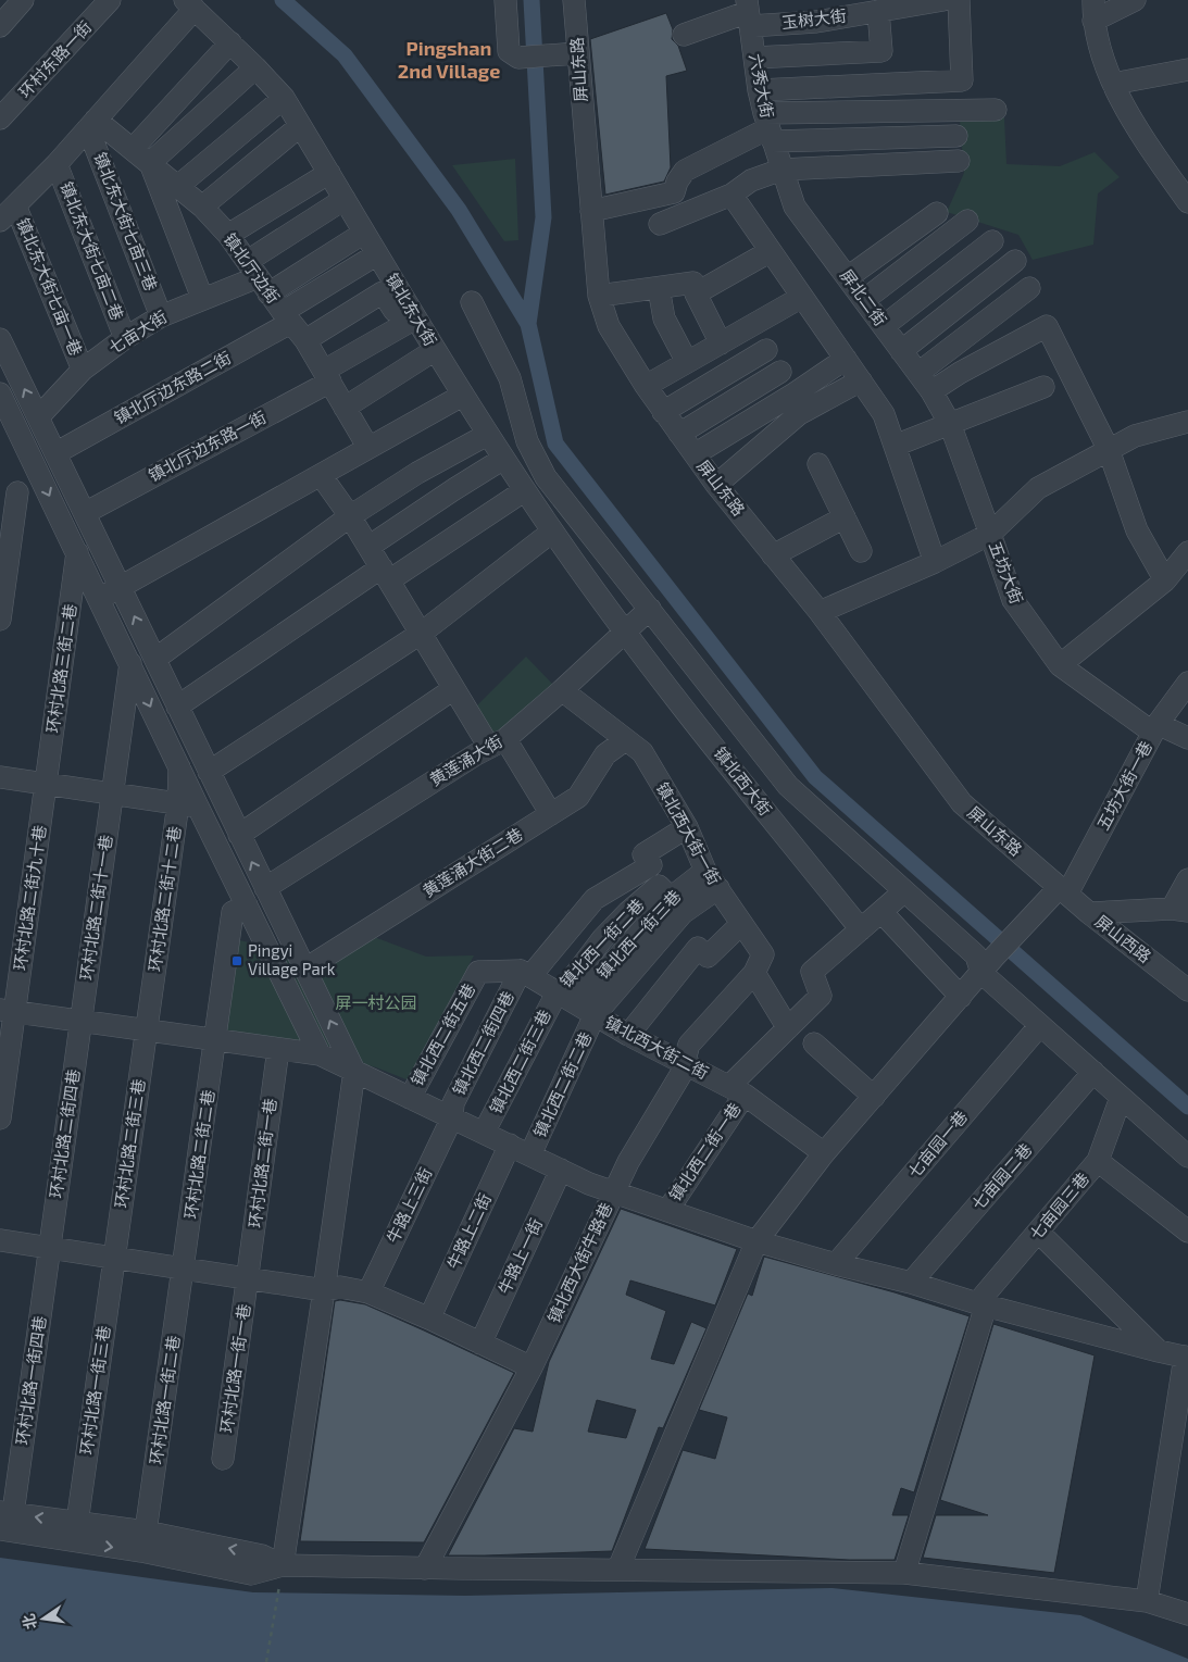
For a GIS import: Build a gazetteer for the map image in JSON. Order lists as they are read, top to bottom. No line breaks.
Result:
{"streets":{"street":["玉树大街","环村东路一街","屏山东路","六秀大街","镇北东大街七亩三巷","镇北东大街七亩二巷","镇北厅边街","镇北东大街七亩一巷","屏北二街","镇北东大街","七亩大街","镇北厅边东路二街","镇北厅边东路一街","五坊大街","环村北路三街二巷","黄莲涌大街","镇北西大街","五坊大街一巷","镇北西大街一街","黄莲涌大街二巷","环村北路二街九十巷","环村北路二街十二巷","环村北路二街十一巷","镇北西一街三巷","屏山西路","镇北西一街二巷","镇北西二街五巷","镇北西二街四巷","镇北西大街二街","镇北西二街三巷","镇北西二街二巷","环村北路二街四巷","环村北路二街三巷","七亩园一巷","镇北西二街一巷","环村北路二街二巷","环村北路二街一巷","七亩园二巷","牛路上三街","七亩园三巷","牛路上二街","牛路上一街","镇北西大街牛路巷","环村北路一街一巷","环村北路一街四巷","环村北路一街三巷","环村北路一街二巷"]},"crossings":[["玉树大街","六秀大街"],["屏山东路","五坊大街一巷"],["屏山东路","屏山西路"],["六秀大街","屏北二街"],["镇北东大街七亩三巷","镇北厅边街"],["镇北东大街七亩三巷","七亩大街"],["镇北东大街七亩二巷","七亩大街"],["镇北厅边街","七亩大街"],["镇北厅边街","镇北厅边东路二街"],["镇北厅边街","镇北厅边东路一街"],["镇北东大街七亩一巷","七亩大街"],["屏北二街","五坊大街"],["镇北东大街","镇北厅边东路二街"],["镇北东大街","镇北厅边东路一街"],["镇北东大街","黄莲涌大街"],["镇北东大街","镇北西大街"],["五坊大街","五坊大街一巷"],["环村北路三街二巷","环村北路二街九十巷"],["黄莲涌大街","镇北西大街"],["黄莲涌大街","镇北西大街一街"],["镇北西大街","镇北西二街一巷"],["五坊大街一巷","屏山西路"],["五坊大街一巷","镇北西大街二街"],["镇北西大街一街","黄莲涌大街二巷"],["镇北西大街一街","镇北西一街三巷"],["镇北西大街一街","镇北西二街四巷"],["镇北西大街一街","镇北西大街牛路巷"],["环村北路二街十二巷","环村北路二街十一巷"],["环村北路二街十二巷","环村北路二街三巷"],["环村北路二街十一巷","环村北路二街四巷"],["镇北西一街三巷","镇北西一街二巷"],["镇北西一街三巷","镇北西大街二街"],["镇北西一街三巷","镇北西二街二巷"],["镇北西一街二巷","镇北西大街二街"],["镇北西一街二巷","镇北西二街三巷"],["镇北西二街五巷","镇北西二街四巷"],["镇北西二街五巷","镇北西大街二街"],["镇北西二街四巷","镇北西大街二街"],["镇北西二街四巷","牛路上三街"],["镇北西大街二街","镇北西二街三巷"],["镇北西大街二街","镇北西二街二巷"],["镇北西大街二街","镇北西二街一巷"],["镇北西大街二街","镇北西大街牛路巷"],["环村北路二街四巷","环村北路一街四巷"],["环村北路二街三巷","环村北路一街三巷"],["环村北路二街二巷","环村北路一街二巷"],["环村北路二街一巷","环村北路一街一巷"]],"districts":["Pingshan 2nd Village"],"parks":["屏一村公园"],"places":{"transit":["Pingyi Village Park"]},"north":"left"}
